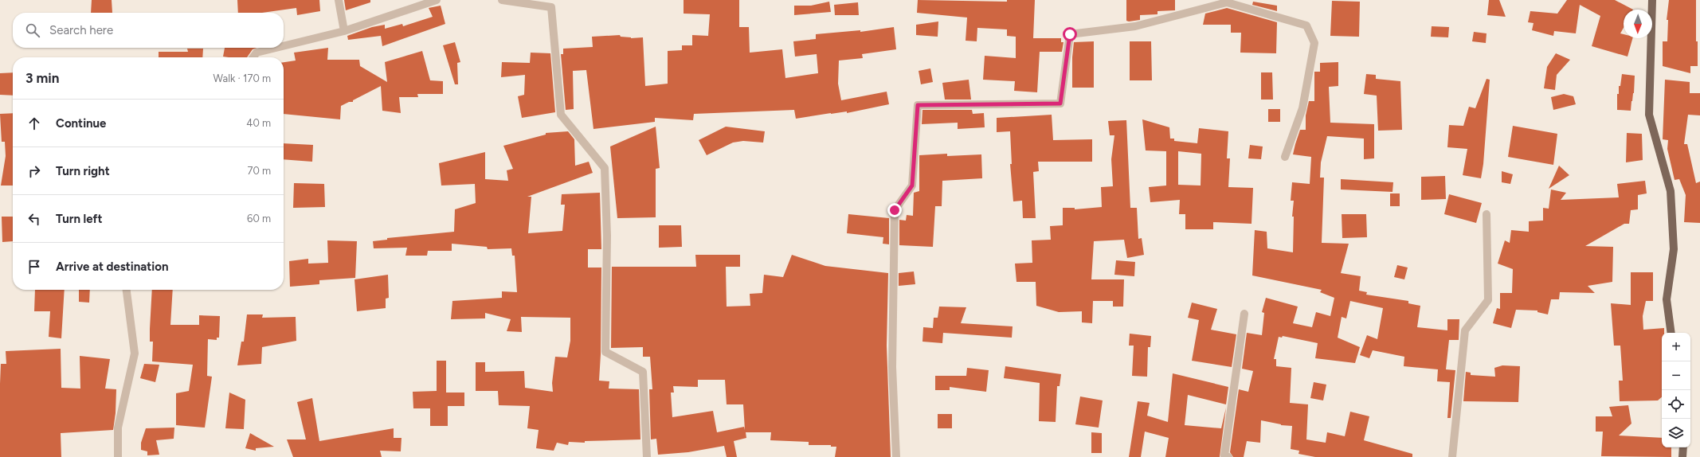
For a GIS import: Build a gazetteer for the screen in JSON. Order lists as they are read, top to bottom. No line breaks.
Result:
{"north":"bottom","page":{"search":"Search here","heading":["3 min","Walk · 170 m"],"list":[["Continue","40 m"],["Turn right","70 m"],["Turn left","60 m"],"Arrive at destination"],"map_buttons":["+","−"]}}
